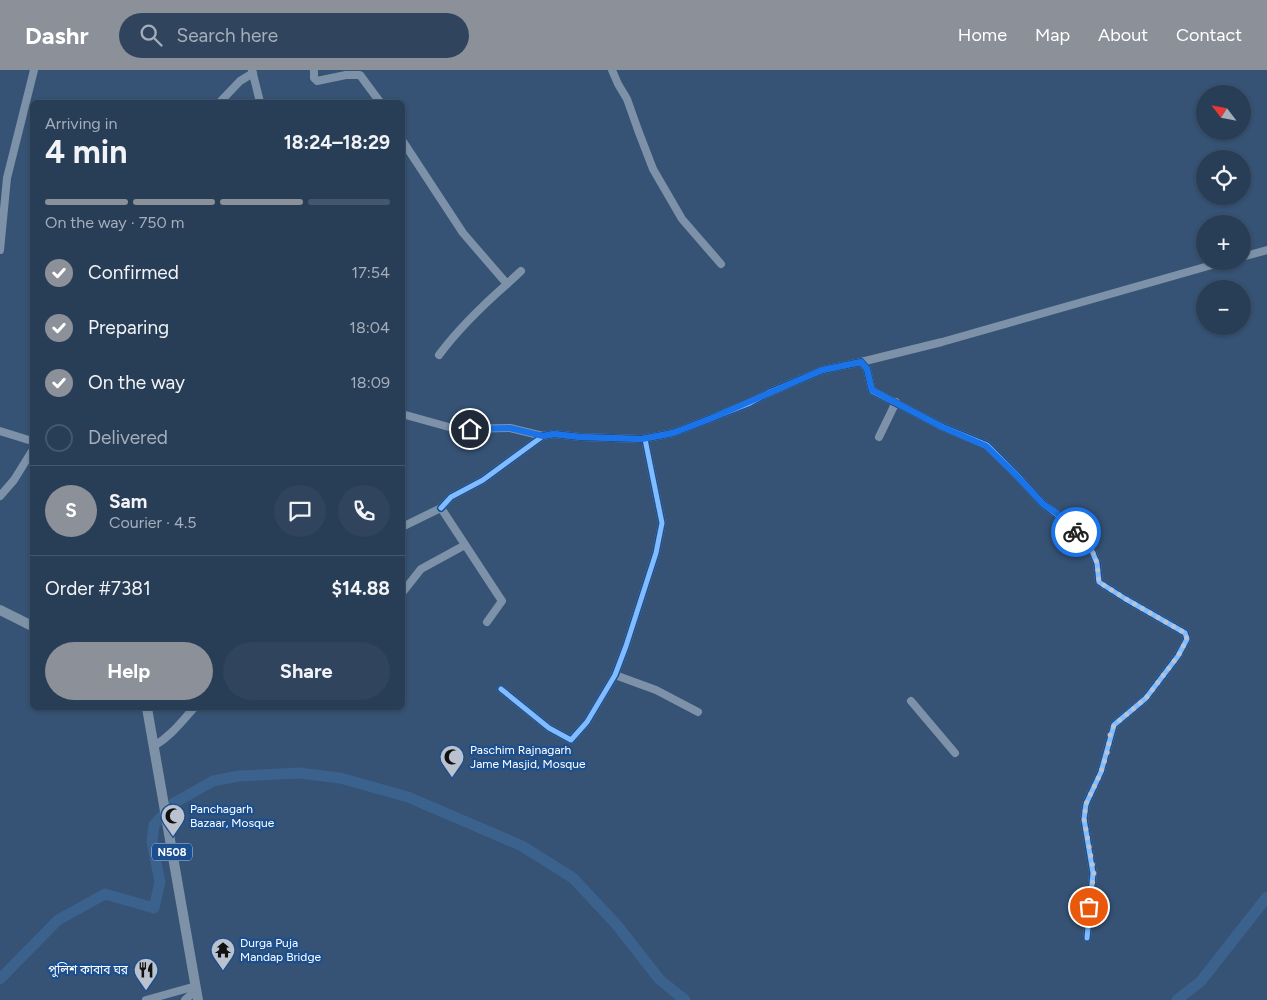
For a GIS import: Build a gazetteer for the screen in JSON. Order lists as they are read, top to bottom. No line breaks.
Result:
{"streets":{"highway":["N508"]},"places":{"mosque":["Paschim Rajnagarh Jame Masjid, Mosque","Panchagarh Bazaar, Mosque"],"temple":["Durga Puja Mandap Bridge"],"restaurant":["পুলিশ কাবাব ঘর"]},"north":"top left","page":{"header":"Dashr","search":"Search here","nav":["Home","Map","About","Contact"],"map_buttons":["+","−"],"heading":["4 min","Arriving in","18:24–18:29"],"panel":["Sam","Courier · 4.5","Order #7381","$14.88"],"bar":"On the way · 750 m","list":[["Confirmed","17:54"],["Preparing","18:04"],["On the way","18:09"],"Delivered"],"round":"S","buttons":["Help","Share"]}}
